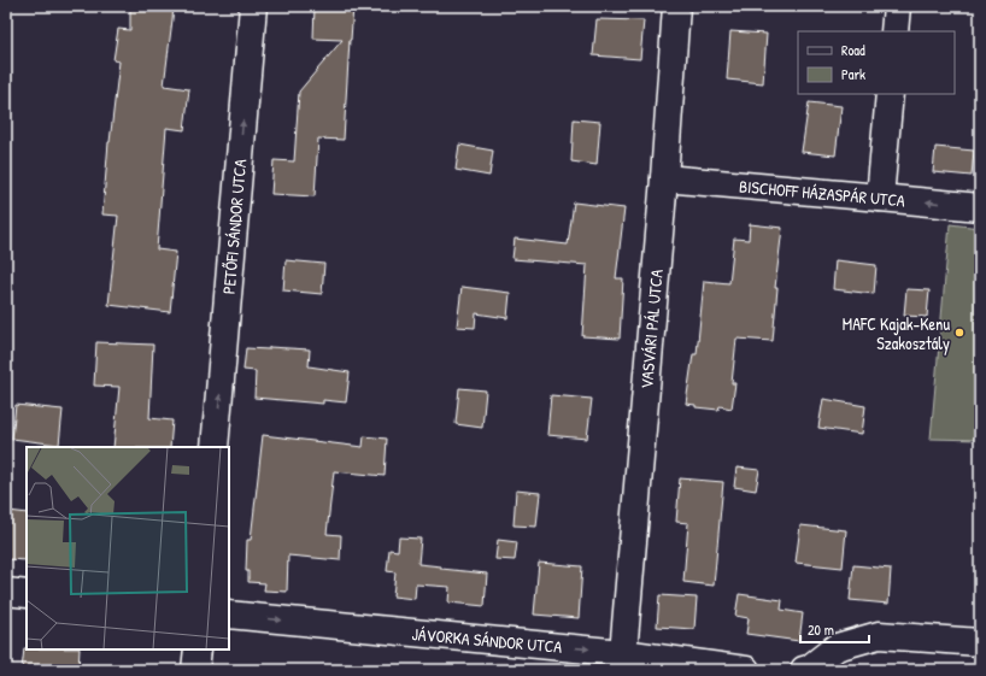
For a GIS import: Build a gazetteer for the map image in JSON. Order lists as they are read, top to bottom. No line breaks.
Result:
{"streets":{"street":["BISCHOFF HÁZASPÁR UTCA","PETŐFI SÁNDOR UTCA","VASVÁRI PÁL UTCA","JÁVORKA SÁNDOR UTCA"]},"crossings":[["BISCHOFF HÁZASPÁR UTCA","VASVÁRI PÁL UTCA"],["VASVÁRI PÁL UTCA","JÁVORKA SÁNDOR UTCA"]],"one_way":["PETŐFI SÁNDOR UTCA","JÁVORKA SÁNDOR UTCA"],"places":["MAFC Kajak-Kenu Szakosztály"],"legend":["Road","Park"],"scale_bar":"20 m"}
